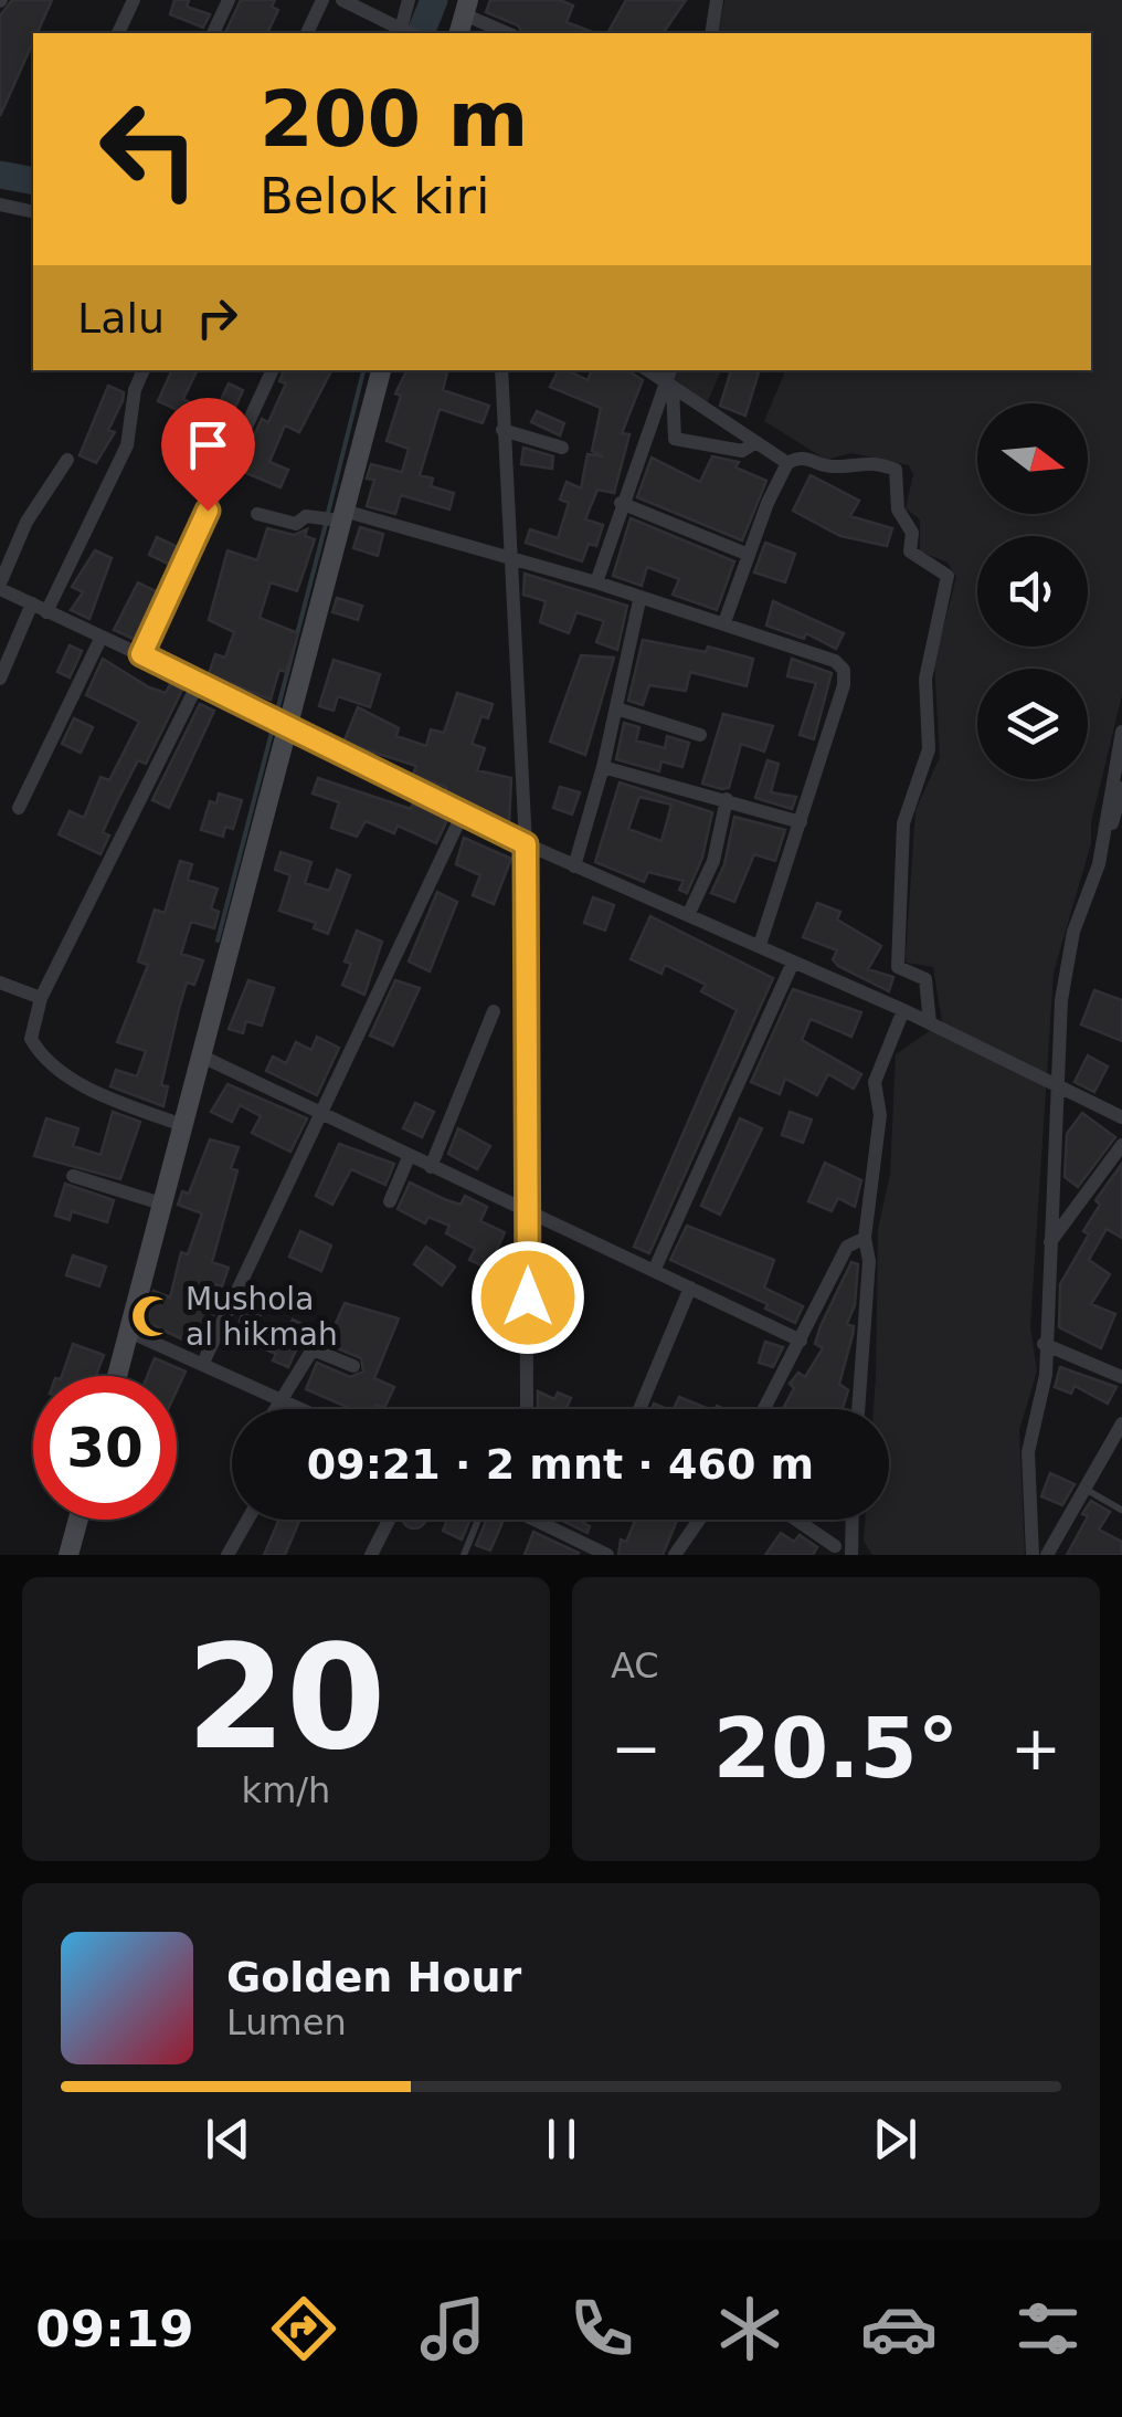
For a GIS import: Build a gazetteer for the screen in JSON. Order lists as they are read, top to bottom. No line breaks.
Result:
{"places":{"mosque":["Mushola al hikmah"]},"north":"right","page":{"turn":["200 m","Belok kiri"],"then":"Lalu","limit":"30","trip":"09:21 · 2 mnt · 460 m","tile":[["20","km/h"],"AC"],"heat":["−","20.5°","+"],"song":["Golden Hour","Lumen"],"tabs":"09:19"}}
